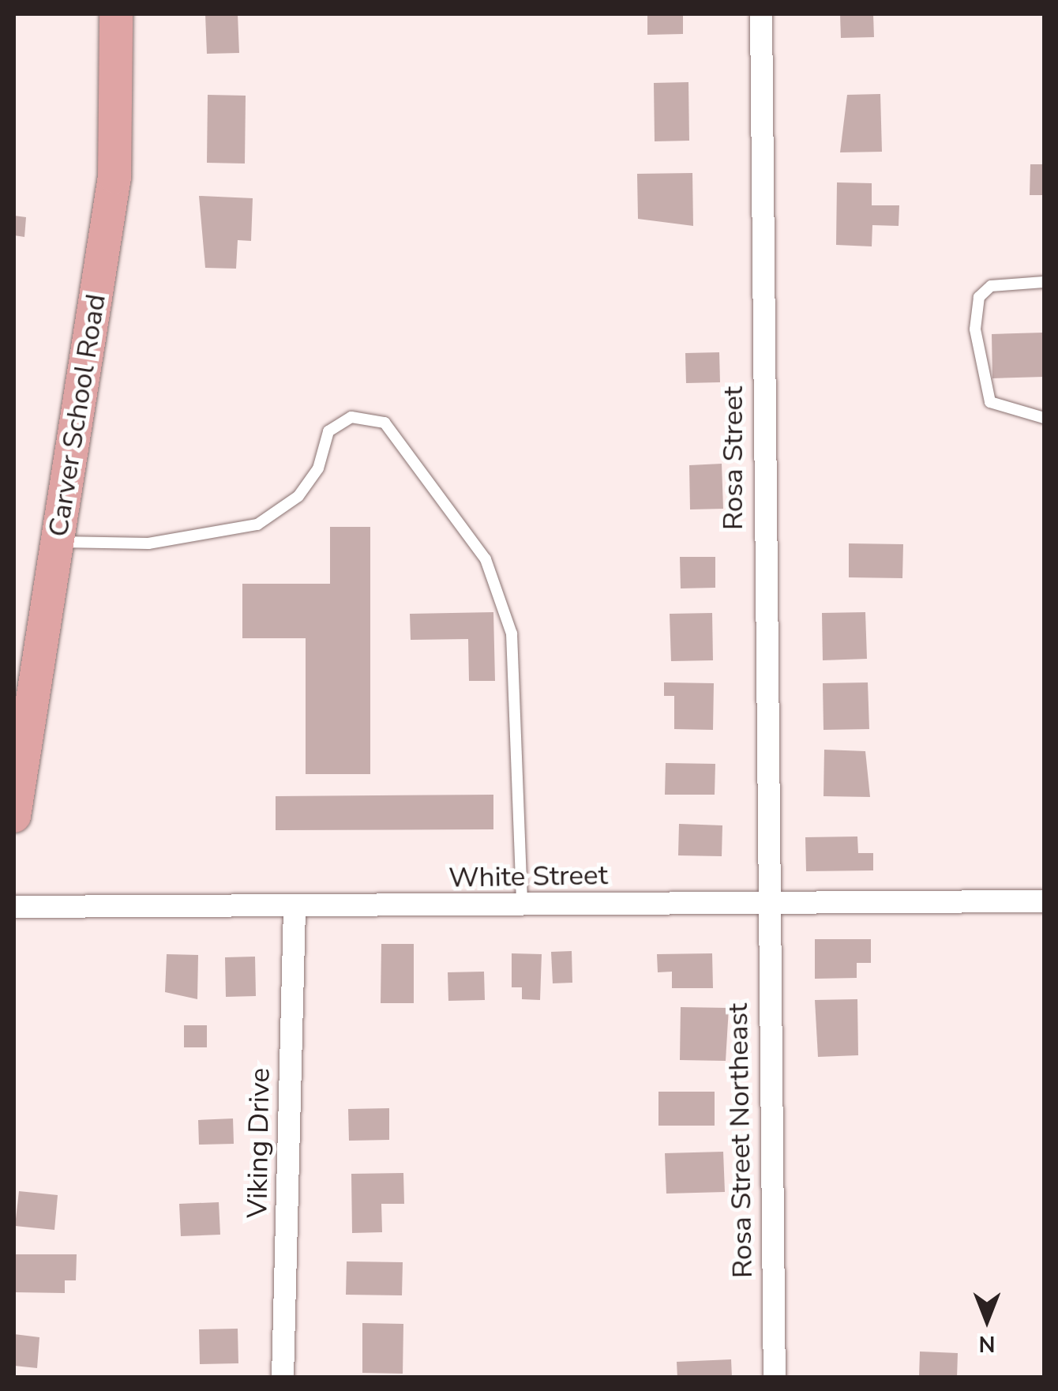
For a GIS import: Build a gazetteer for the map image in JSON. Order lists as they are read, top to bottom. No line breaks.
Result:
{"streets":{"main road":["Carver School Road"],"street":["Rosa Street","White Street","Rosa Street Northeast","Viking Drive"]},"crossings":[["Rosa Street","White Street"],["Rosa Street","Rosa Street Northeast"],["White Street","Rosa Street Northeast"],["White Street","Viking Drive"]],"north":"bottom"}
